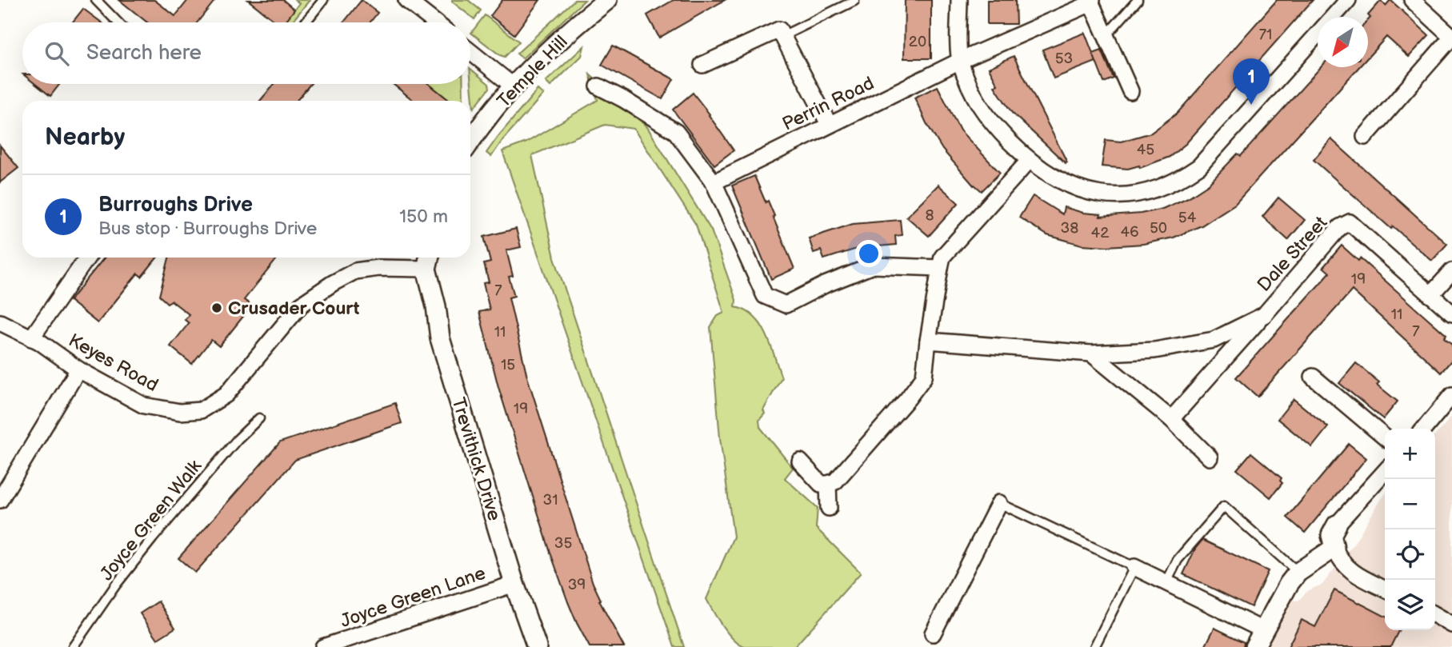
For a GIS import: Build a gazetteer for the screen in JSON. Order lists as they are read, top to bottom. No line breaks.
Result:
{"streets":{"street":["Temple Hill","Perrin Road","Dale Street","Keyes Road","Trevithick Drive","Joyce Green Lane"],"lane":["Joyce Green Walk"]},"crossings":[["Keyes Road","Trevithick Drive"],["Trevithick Drive","Joyce Green Lane"]],"places":["Crusader Court"],"house_numbers":["71","20","53","45","8","54","38","50","46","42","19","7","11","7","11","15","19","31","35","39"],"north":"bottom left","page":{"search":"Search here","pins":"1","heading":"Nearby","list":[{"mark":"1","name":"Burroughs Drive","note":"Bus stop · Burroughs Drive","value":"150 m"}],"map_buttons":["+","−"]}}
